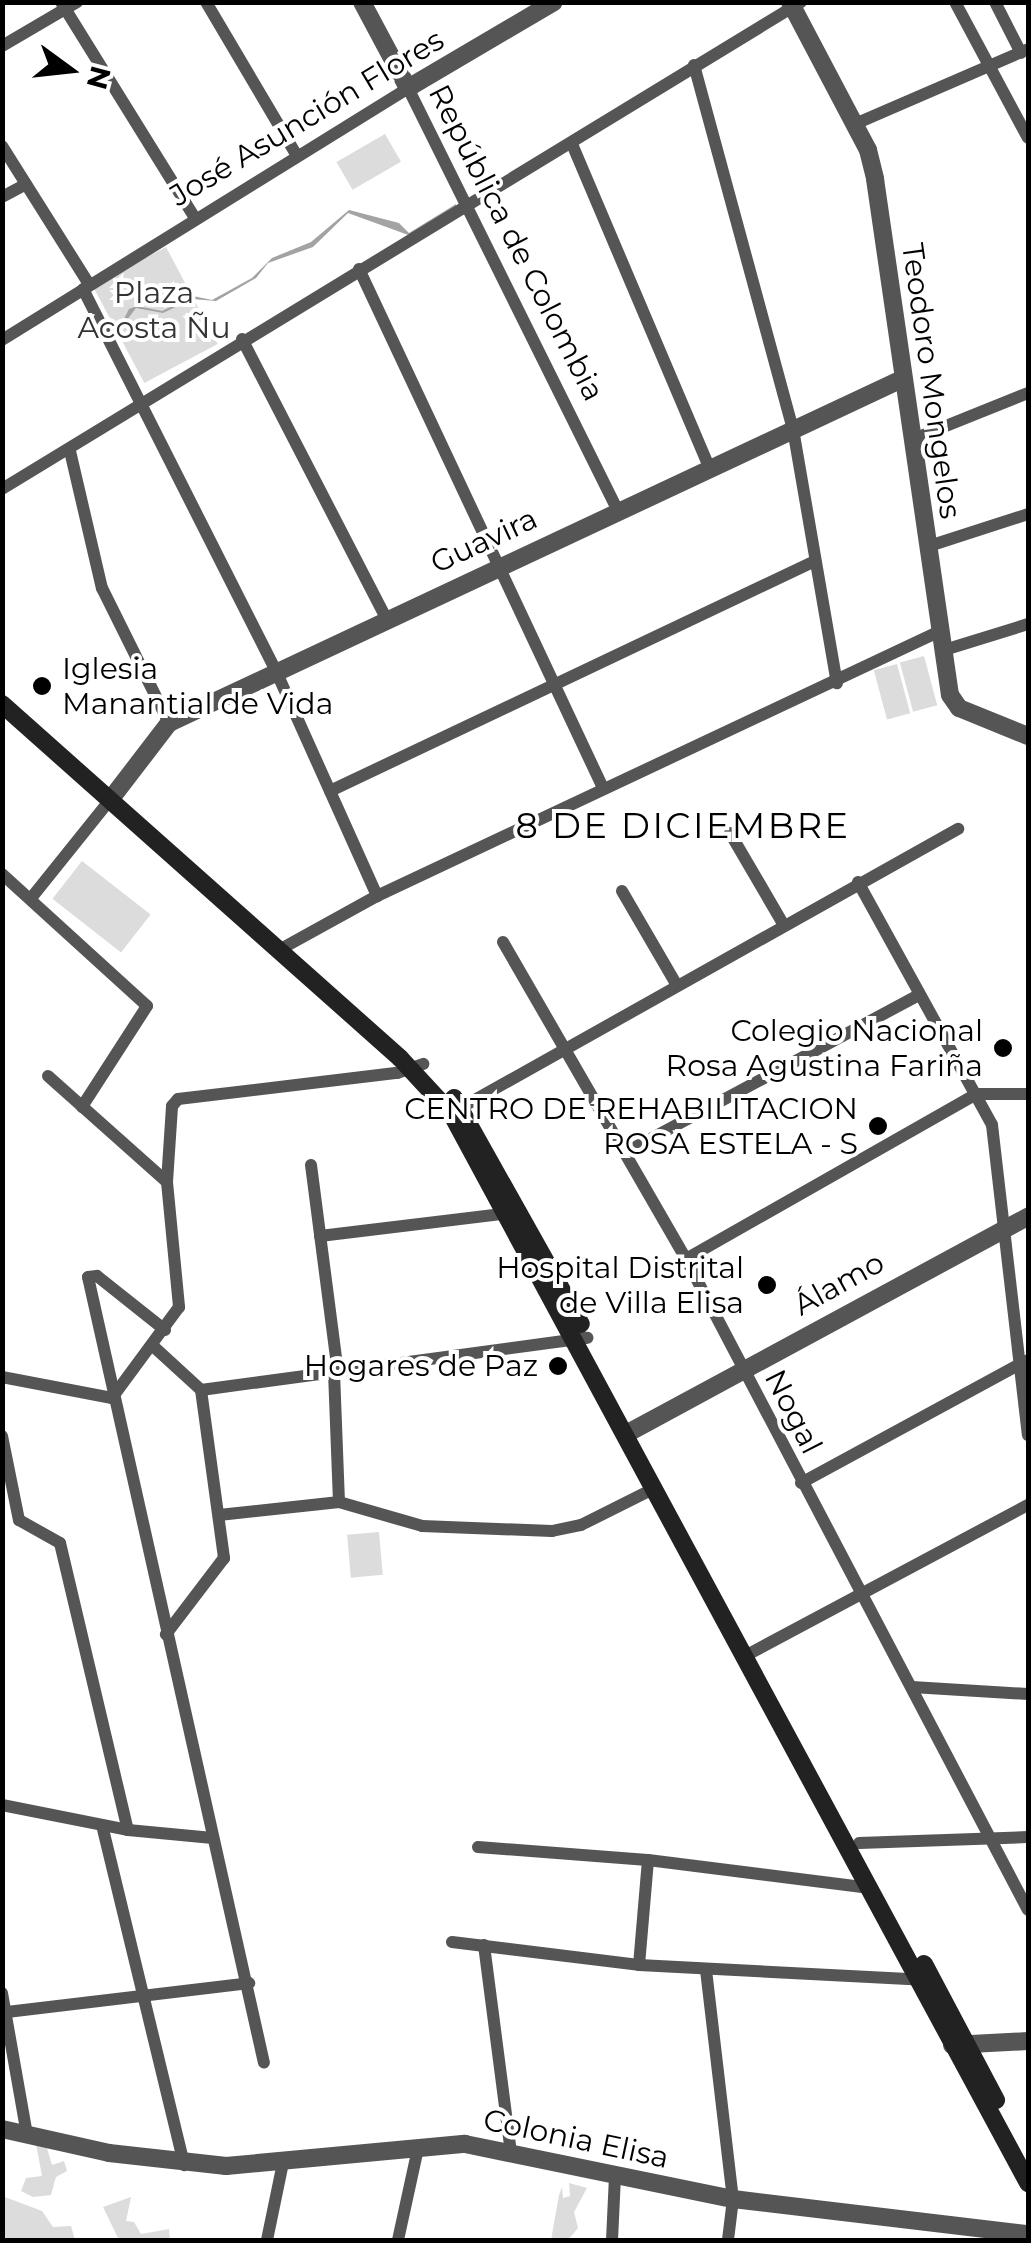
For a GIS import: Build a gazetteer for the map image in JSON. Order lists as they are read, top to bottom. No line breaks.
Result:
{"streets":{"street":["José Asunción Flores","República de Colombia","Teodoro Mongelos","Guavira","Álamo","Nogal","Colonia Elisa"]},"crossings":[["José Asunción Flores","República de Colombia"],["República de Colombia","Guavira"],["Teodoro Mongelos","Guavira"],["Álamo","Nogal"]],"districts":["8 DE DICIEMBRE"],"parks":["Plaza Acosta Ñu"],"places":["Iglesia Manantial de Vida","Colegio Nacional Rosa Agustina Fariña","CENTRO DE REHABILITACION ROSA ESTELA - S","Hospital Distrital de Villa Elisa","Hogares de Paz"],"north":"right"}
